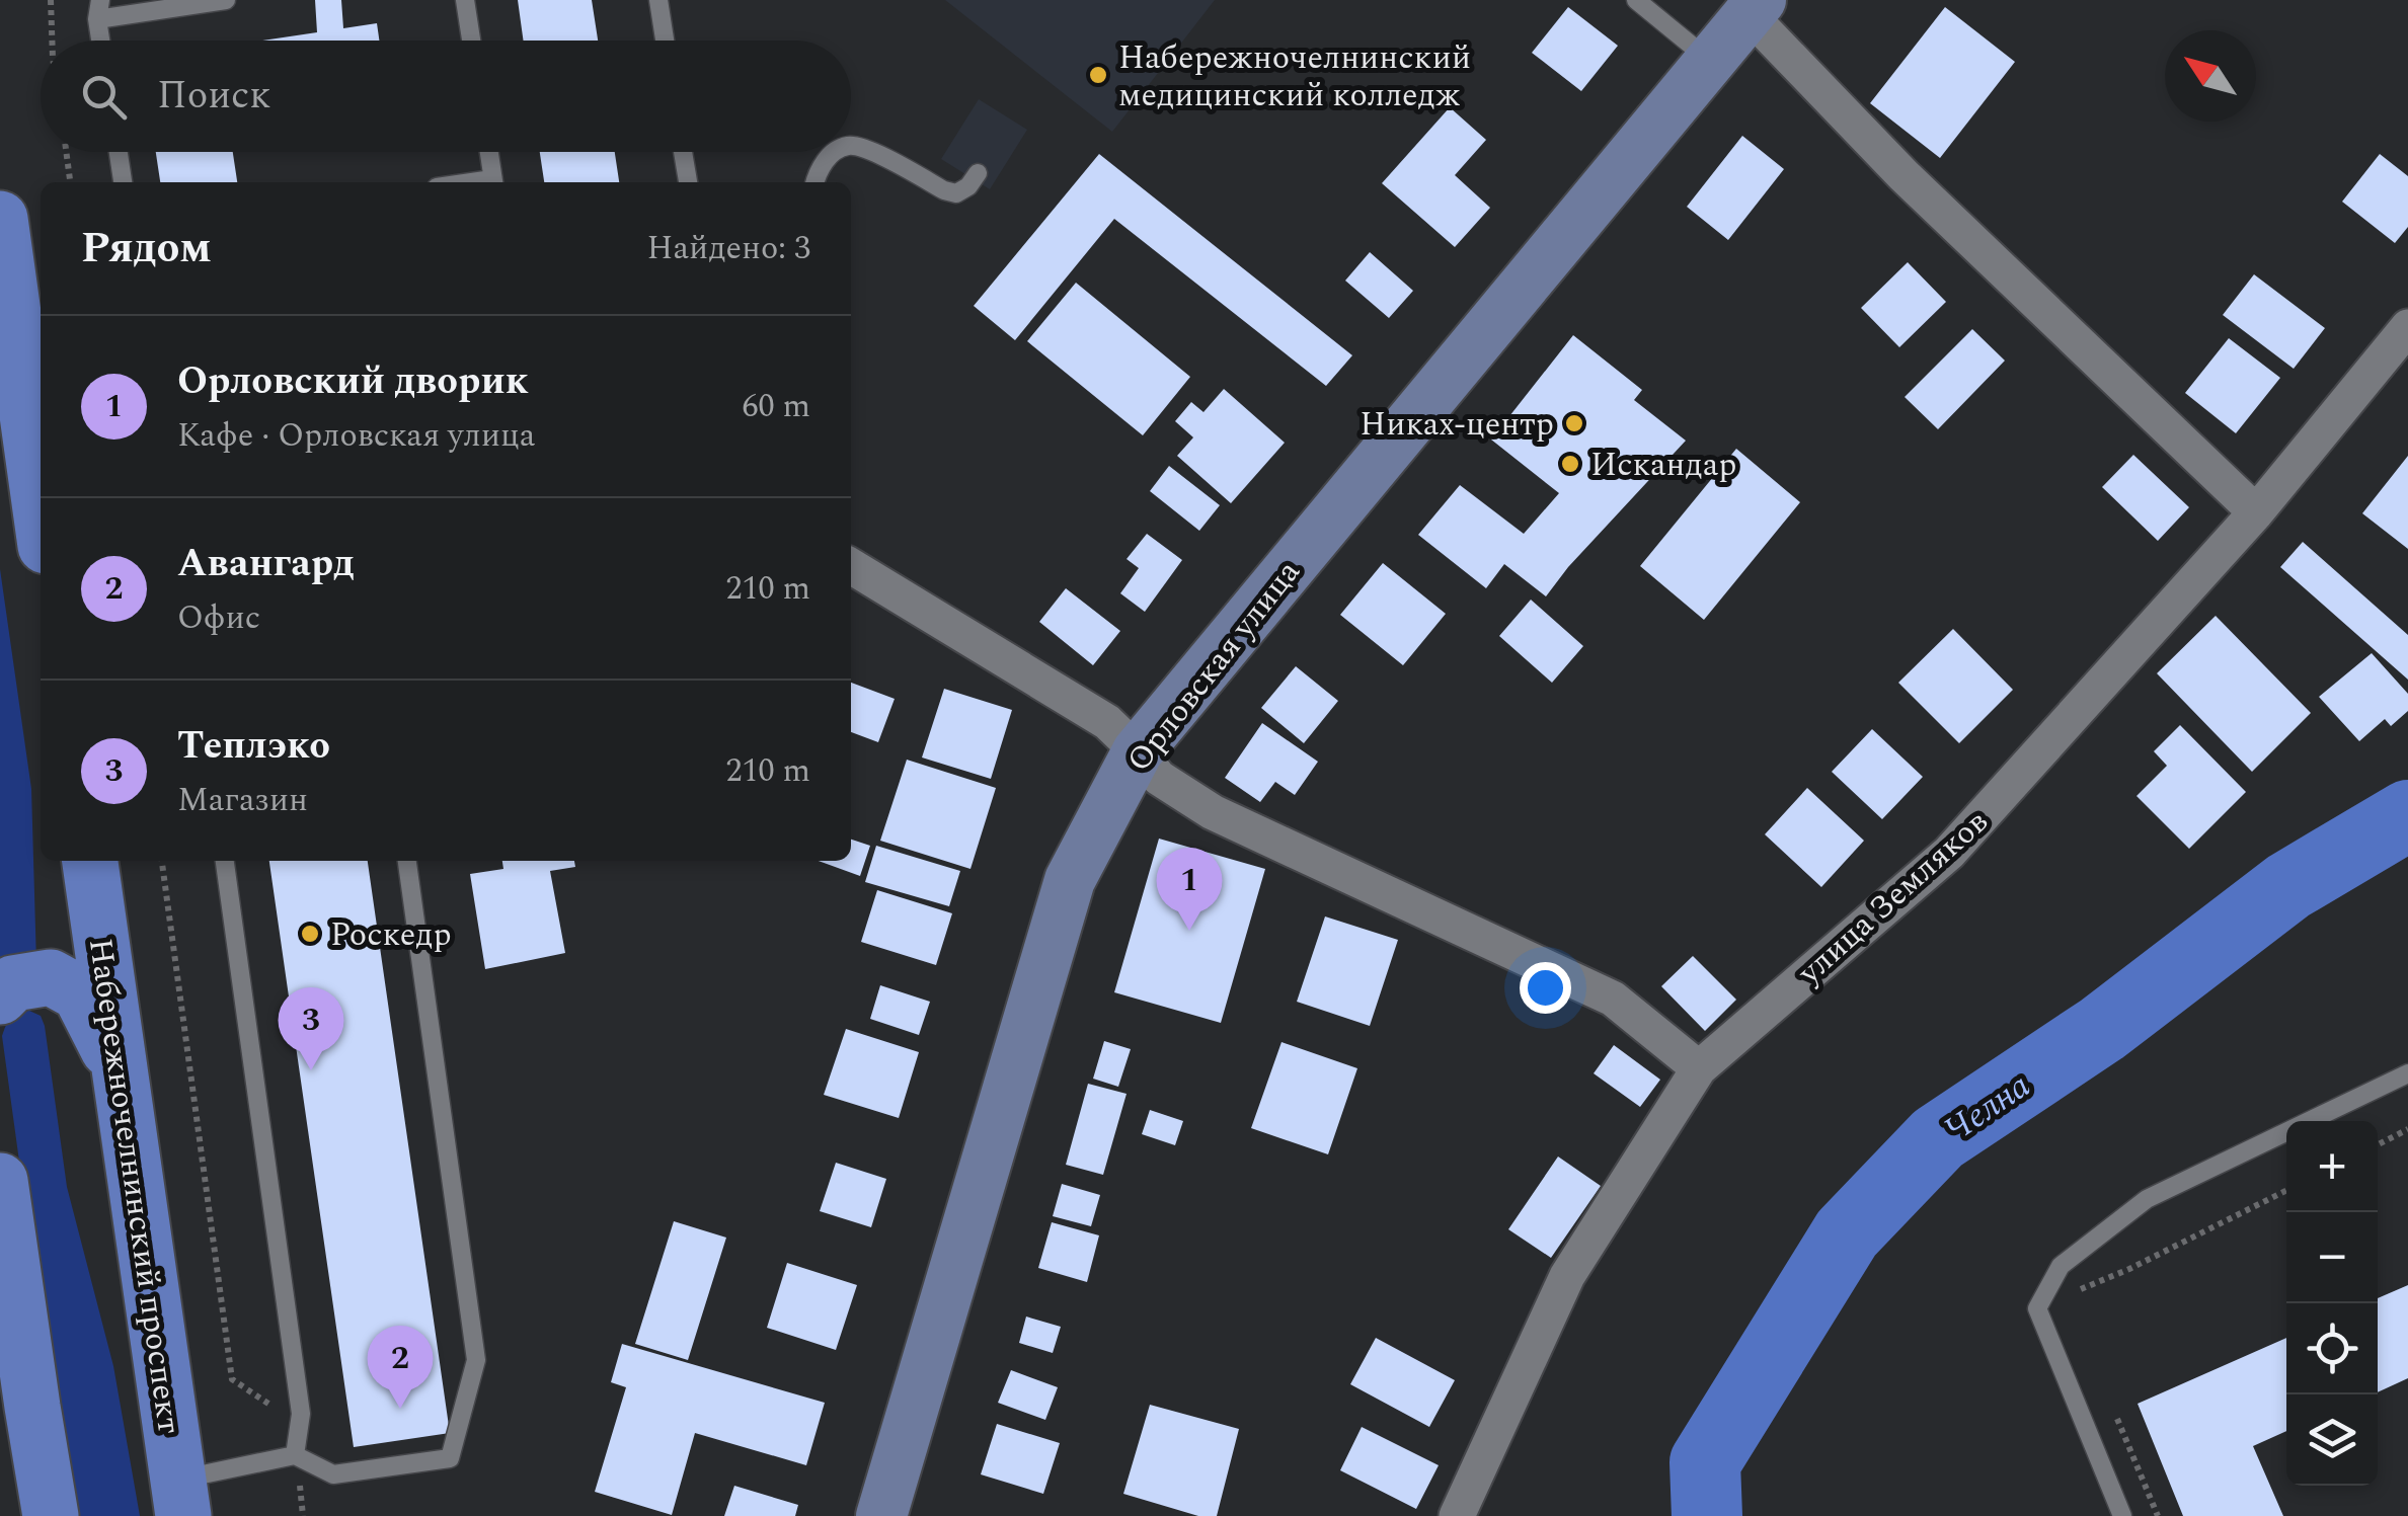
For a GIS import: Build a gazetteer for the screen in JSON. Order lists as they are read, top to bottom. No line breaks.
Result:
{"streets":{"main road":["Набережночелнинский проспект"],"street":["Орловская улица","улица Земляков"]},"water":["Челна"],"places":["Набережночелнинский медицинский колледж","Никах-центр","Искандар","Роскедр"],"north":"top left","page":{"search":"Поиск","heading":["Рядом","Найдено: 3"],"list":[{"mark":"1","name":"Орловский дворик","note":"Кафе · Орловская улица","value":"60 m"},{"mark":"2","name":"Авангард","note":"Офис","value":"210 m"},{"mark":"3","name":"Теплэко","note":"Магазин","value":"210 m"}],"pins":["1","3","2"],"map_buttons":["+","−"]}}
